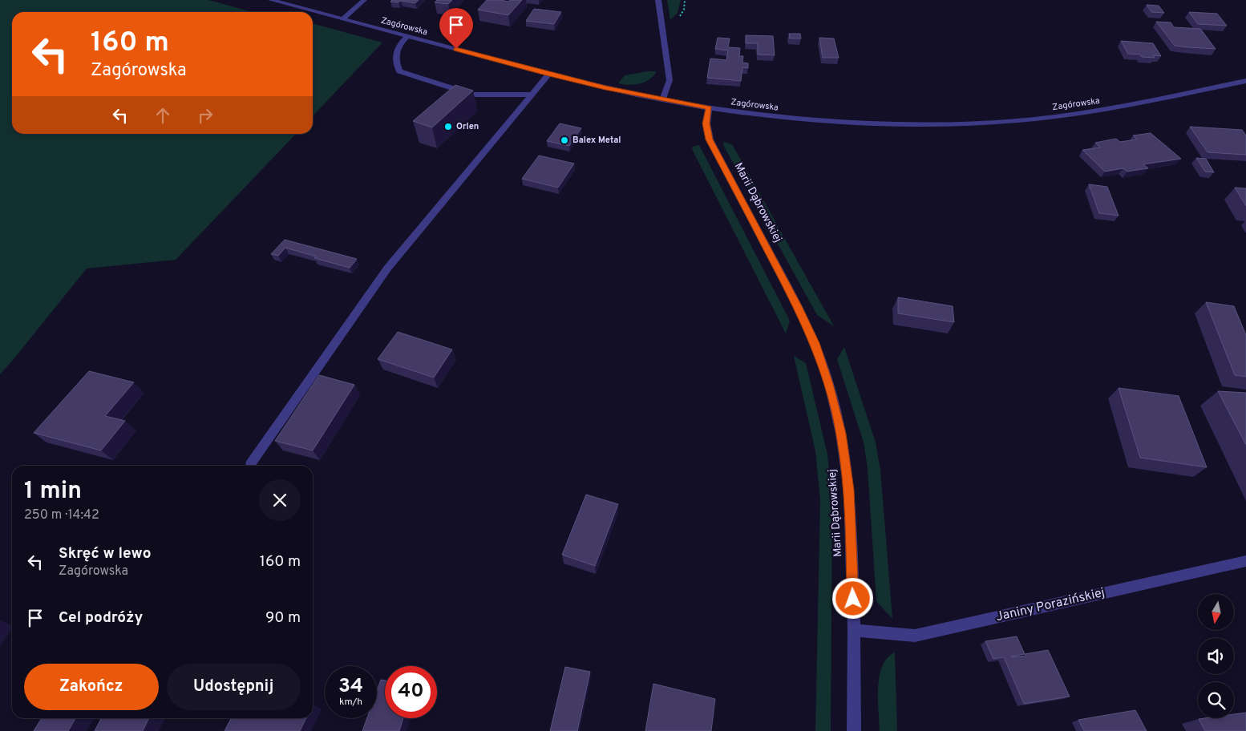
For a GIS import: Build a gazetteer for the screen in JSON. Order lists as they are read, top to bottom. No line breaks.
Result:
{"streets":{"street":["Zagórowska","Marii Dąbrowskiej","Janiny Porazińskiej"]},"crossings":[["Zagórowska","Marii Dąbrowskiej"],["Marii Dąbrowskiej","Janiny Porazińskiej"]],"places":["Orlen","Balex Metal"],"north":"bottom","page":{"turn":["160 m","Zagórowska"],"heading":["1 min","250 m · 14:42"],"list":[{"name":"Skręć w lewo","note":"Zagórowska","value":"160 m"},{"name":"Cel podróży","value":"90 m"}],"buttons":["Zakończ","Udostępnij"],"speed":"34 km/h","limit":"40"}}
